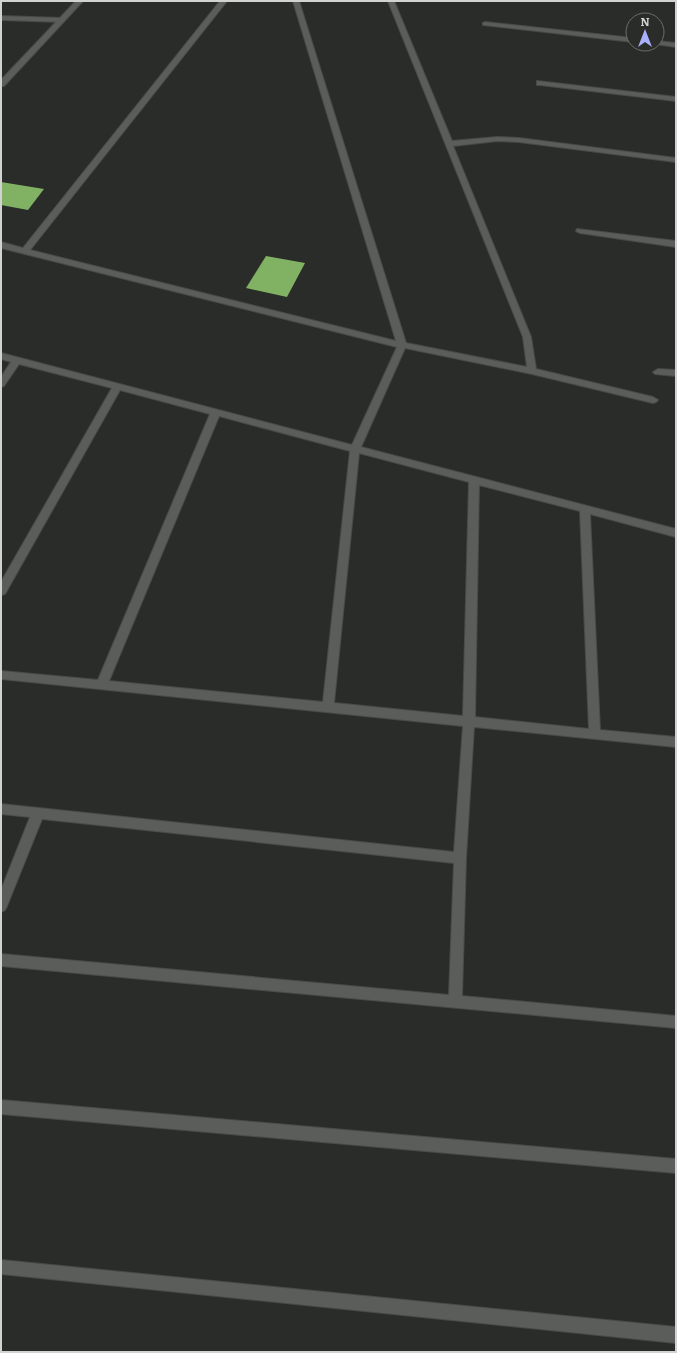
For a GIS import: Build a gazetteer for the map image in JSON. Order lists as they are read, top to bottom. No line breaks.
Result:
{"north":"top"}
